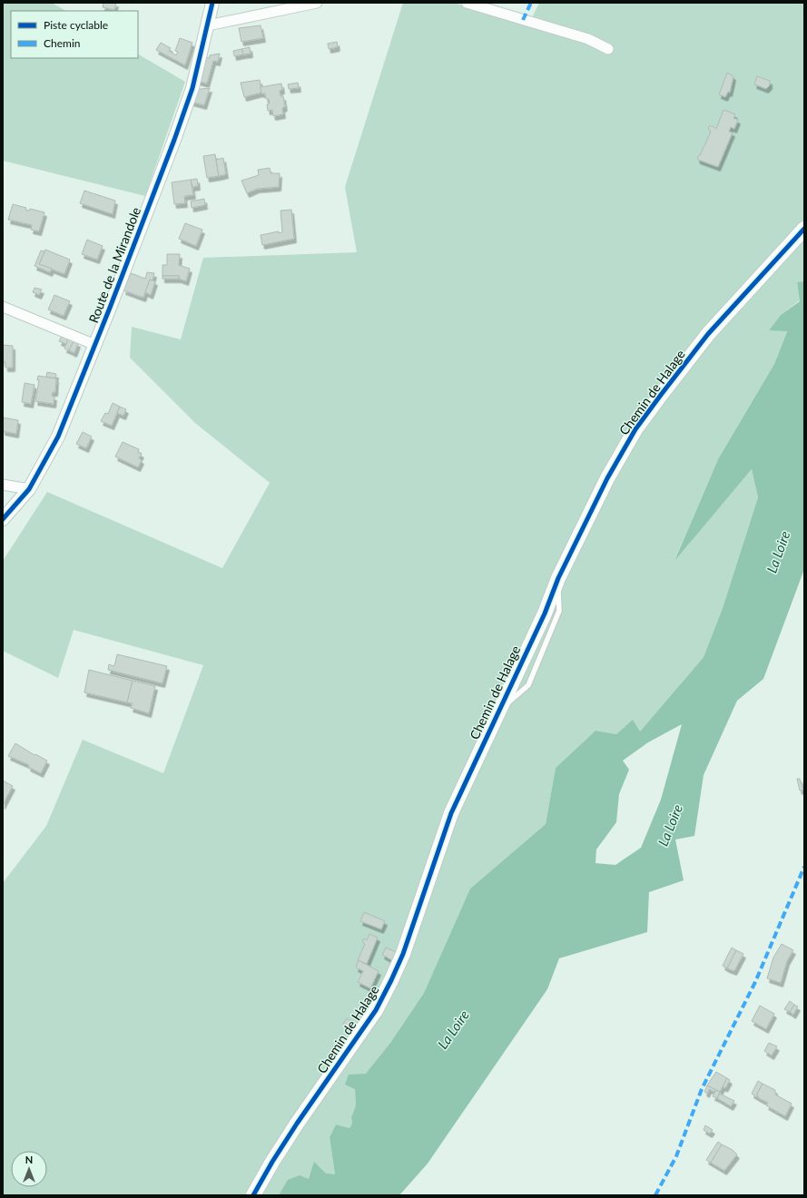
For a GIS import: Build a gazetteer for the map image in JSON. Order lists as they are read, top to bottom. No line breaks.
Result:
{"streets":{"main road":["Chemin de Halage"],"street":["Route de la Mirandole"]},"water":["La Loire"],"legend":["Piste cyclable","Chemin"],"north":"top"}
